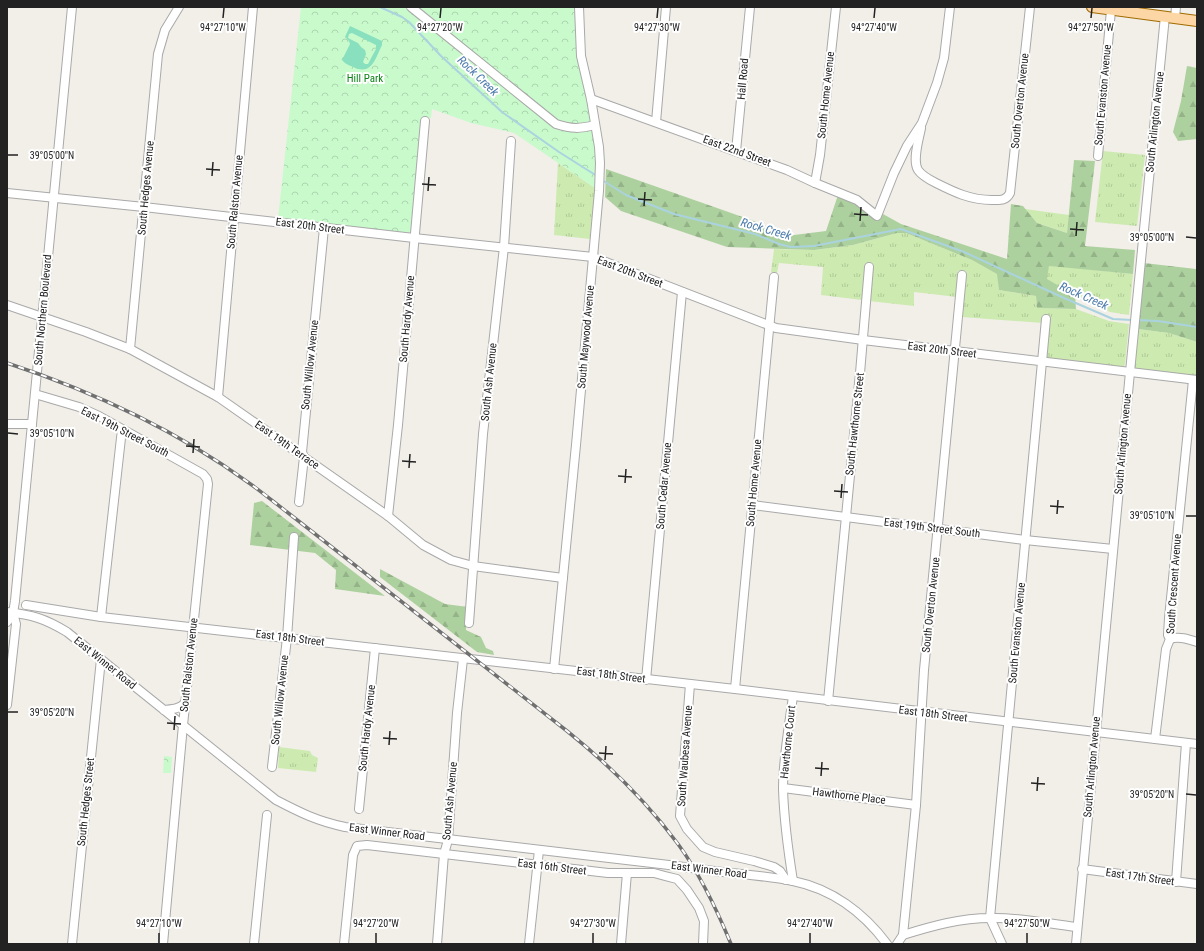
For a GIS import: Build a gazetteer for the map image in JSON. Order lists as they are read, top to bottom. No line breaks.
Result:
{"streets":{"street":["Hall Road","South Home Avenue","South Evanston Avenue","South Overton Avenue","South Arlington Avenue","East 22nd Street","South Hedges Avenue","South Ralston Avenue","East 20th Street","South Northern Boulevard","South Hardy Avenue","South Maywood Avenue","South Willow Avenue","South Ash Avenue","South Hawthorne Street","East 19th Street South","East 19th Terrace","South Cedar Avenue","South Crescent Avenue","East 18th Street","East Winner Road","Hawthorne Court","South Waubesa Avenue","Hawthorne Place","South Hedges Street","East 16th Street","East 17th Street"]},"crossings":[["Hall Road","East 22nd Street"],["South Home Avenue","East 22nd Street"],["South Home Avenue","East 20th Street"],["South Home Avenue","East 19th Street South"],["South Home Avenue","East 18th Street"],["South Evanston Avenue","East 20th Street"],["South Evanston Avenue","East 19th Street South"],["South Evanston Avenue","East 18th Street"],["South Overton Avenue","East 22nd Street"],["South Overton Avenue","East 20th Street"],["South Overton Avenue","East 19th Street South"],["South Overton Avenue","East 18th Street"],["South Overton Avenue","Hawthorne Place"],["South Arlington Avenue","East 20th Street"],["South Arlington Avenue","East 19th Street South"],["South Arlington Avenue","East 18th Street"],["South Arlington Avenue","East 17th Street"],["East 22nd Street","South Maywood Avenue"],["South Hedges Avenue","East 20th Street"],["South Hedges Avenue","East 19th Terrace"],["South Ralston Avenue","East 20th Street"],["South Ralston Avenue","East 19th Street South"],["South Ralston Avenue","East 19th Terrace"],["South Ralston Avenue","East 18th Street"],["South Ralston Avenue","East Winner Road"],["East 20th Street","South Northern Boulevard"],["East 20th Street","South Hardy Avenue"],["East 20th Street","South Maywood Avenue"],["East 20th Street","South Willow Avenue"],["East 20th Street","South Ash Avenue"],["East 20th Street","South Hawthorne Street"],["East 20th Street","South Cedar Avenue"],["East 20th Street","South Crescent Avenue"],["South Northern Boulevard","East 19th Street South"],["South Northern Boulevard","East 19th Terrace"],["South Northern Boulevard","East Winner Road"],["South Hardy Avenue","East 19th Terrace"],["South Hardy Avenue","East 18th Street"],["South Maywood Avenue","East 19th Terrace"],["South Maywood Avenue","East 18th Street"],["South Willow Avenue","East 19th Terrace"],["South Willow Avenue","East 18th Street"],["South Ash Avenue","East 19th Terrace"],["South Ash Avenue","East 18th Street"],["South Ash Avenue","East Winner Road"],["South Ash Avenue","East 16th Street"],["South Hawthorne Street","East 19th Street South"],["South Hawthorne Street","East 18th Street"],["South Cedar Avenue","East 18th Street"],["South Crescent Avenue","East 18th Street"],["East 18th Street","East Winner Road"],["East 18th Street","Hawthorne Court"],["East 18th Street","South Waubesa Avenue"],["East Winner Road","South Waubesa Avenue"],["East Winner Road","South Hedges Street"],["Hawthorne Court","Hawthorne Place"]],"water":["Rock Creek"],"parks":["Hill Park"],"coordinates":["94°27'10\"W","94°27'20\"W","94°27'30\"W","94°27'40\"W","94°27'50\"W","39°05'00\"N","39°05'10\"N","39°05'20\"N"]}
